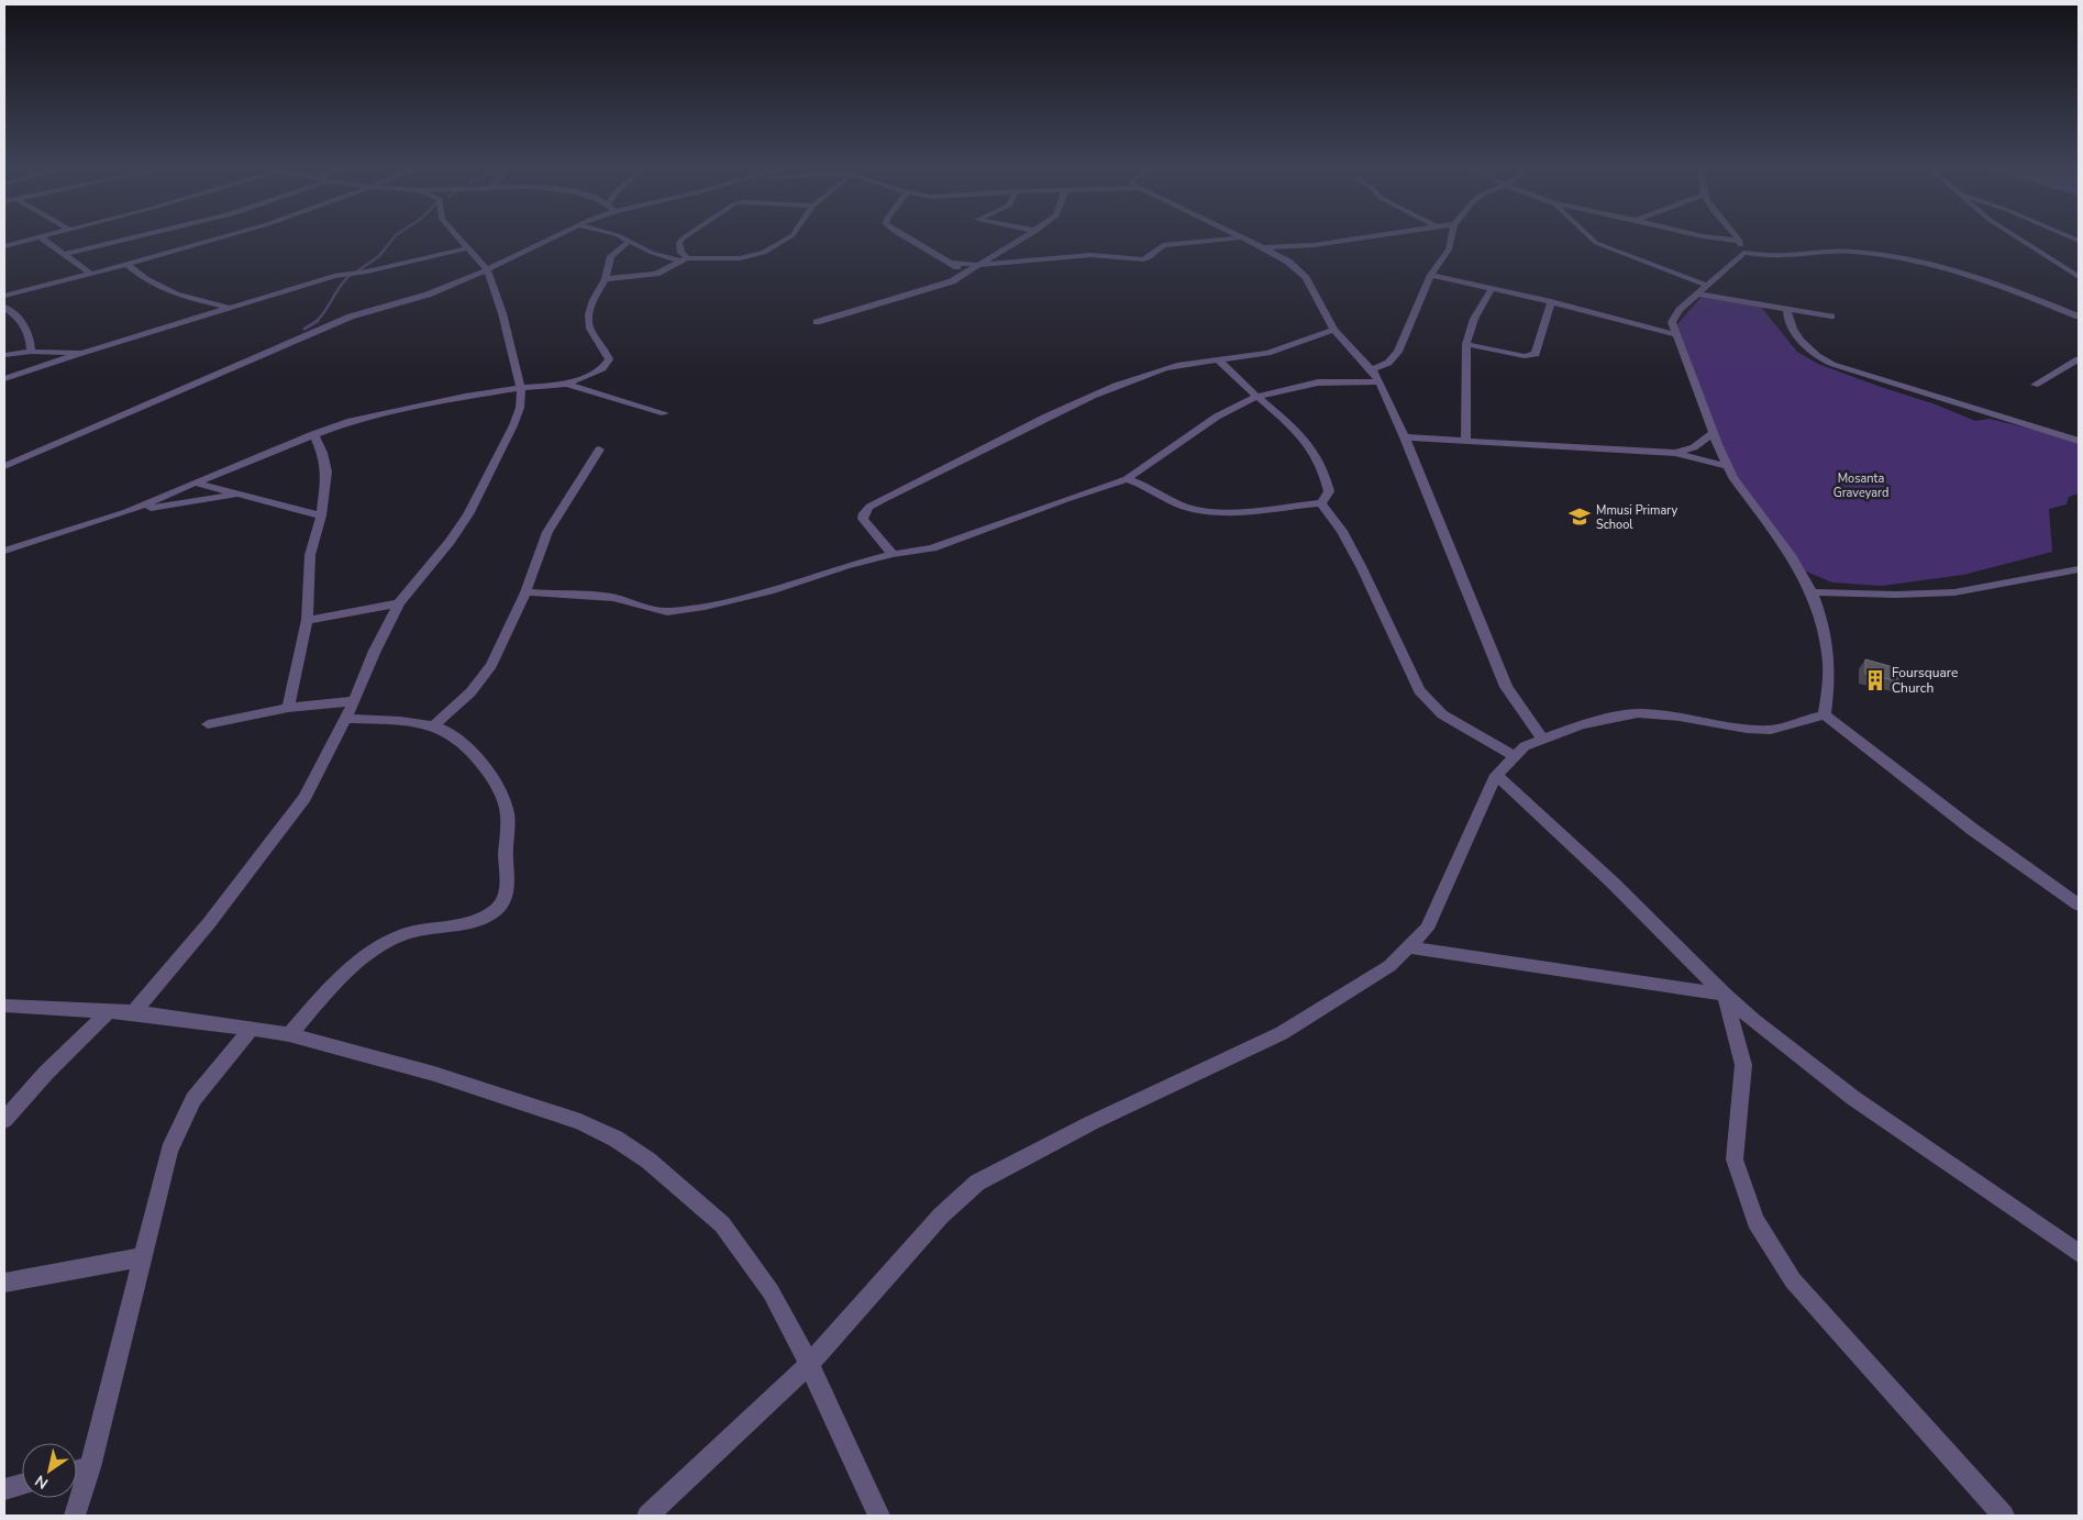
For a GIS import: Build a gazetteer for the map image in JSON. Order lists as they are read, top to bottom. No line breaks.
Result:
{"parks":["Mosanta Graveyard"],"places":{"school or university":["Mmusi Primary School"],"building":["Foursquare Church"]},"north":"bottom left"}
